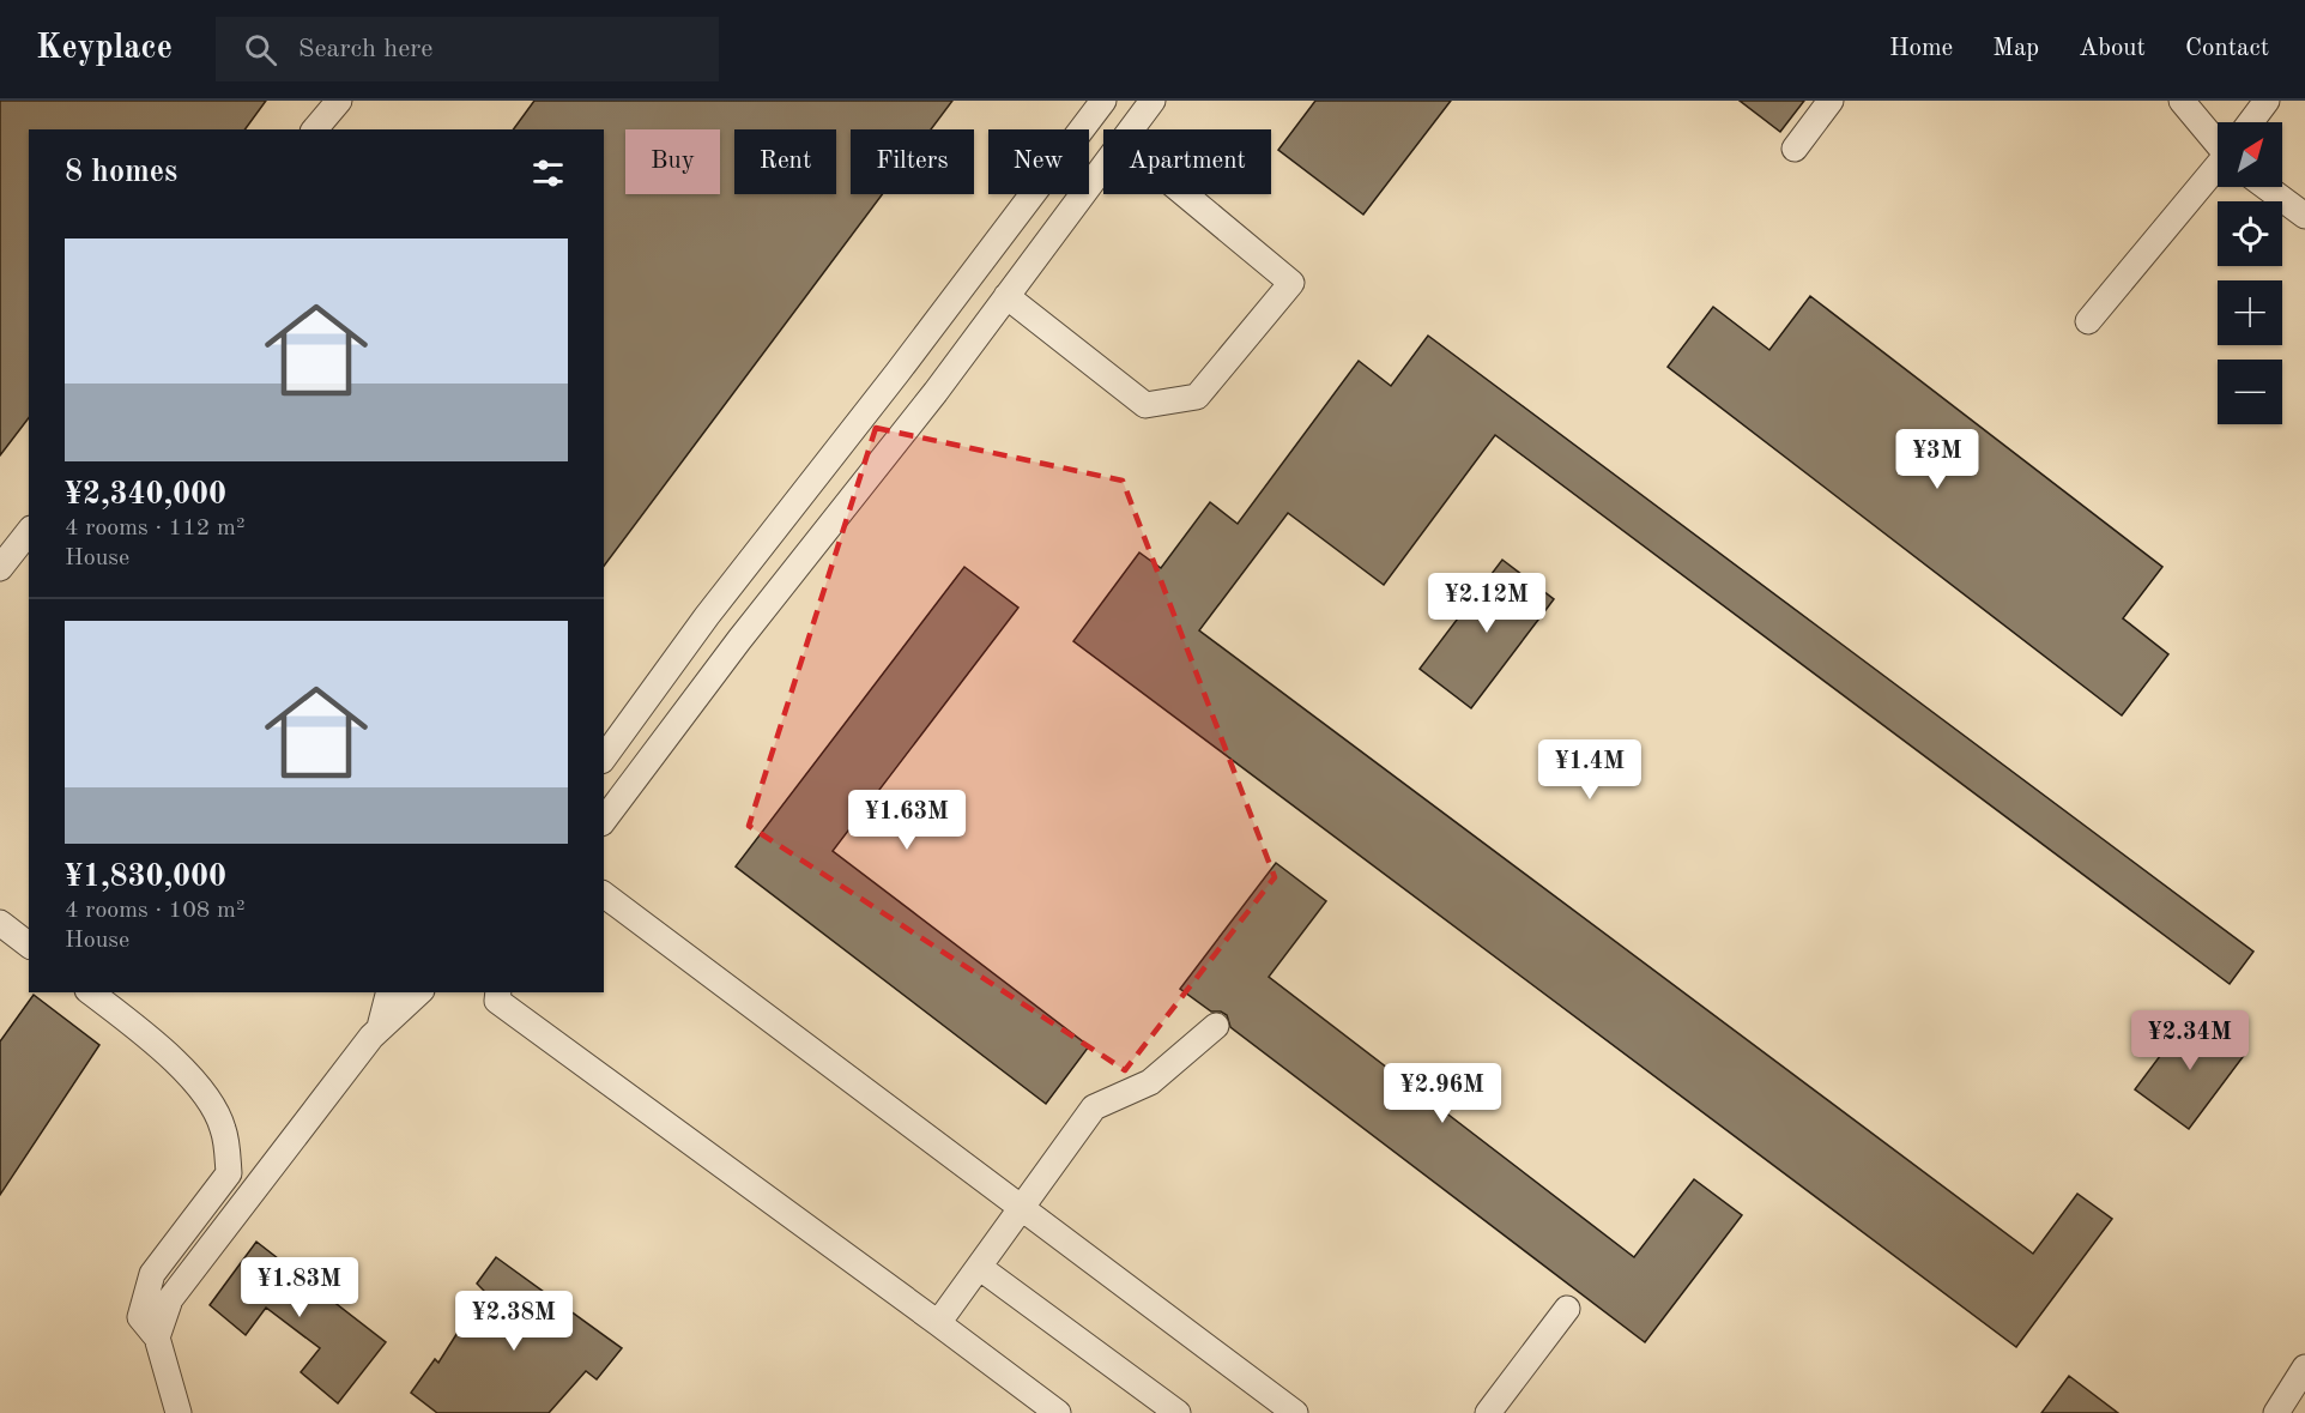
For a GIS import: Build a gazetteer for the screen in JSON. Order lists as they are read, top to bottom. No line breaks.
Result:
{"north":"top right","page":{"header":"Keyplace","search":"Search here","nav":["Home","Map","About","Contact"],"map_buttons":["+","−"],"chip":["Buy","Rent","Filters","New","Apartment"],"heading":"8 homes","list":[{"name":"¥2,340,000","note":"4 rooms · 112 m² · House"},{"name":"¥1,830,000","note":"4 rooms · 108 m² · House"}],"price":["¥3M","¥2.12M","¥1.4M","¥1.63M","¥2.34M","¥2.96M","¥1.83M","¥2.38M"]}}
